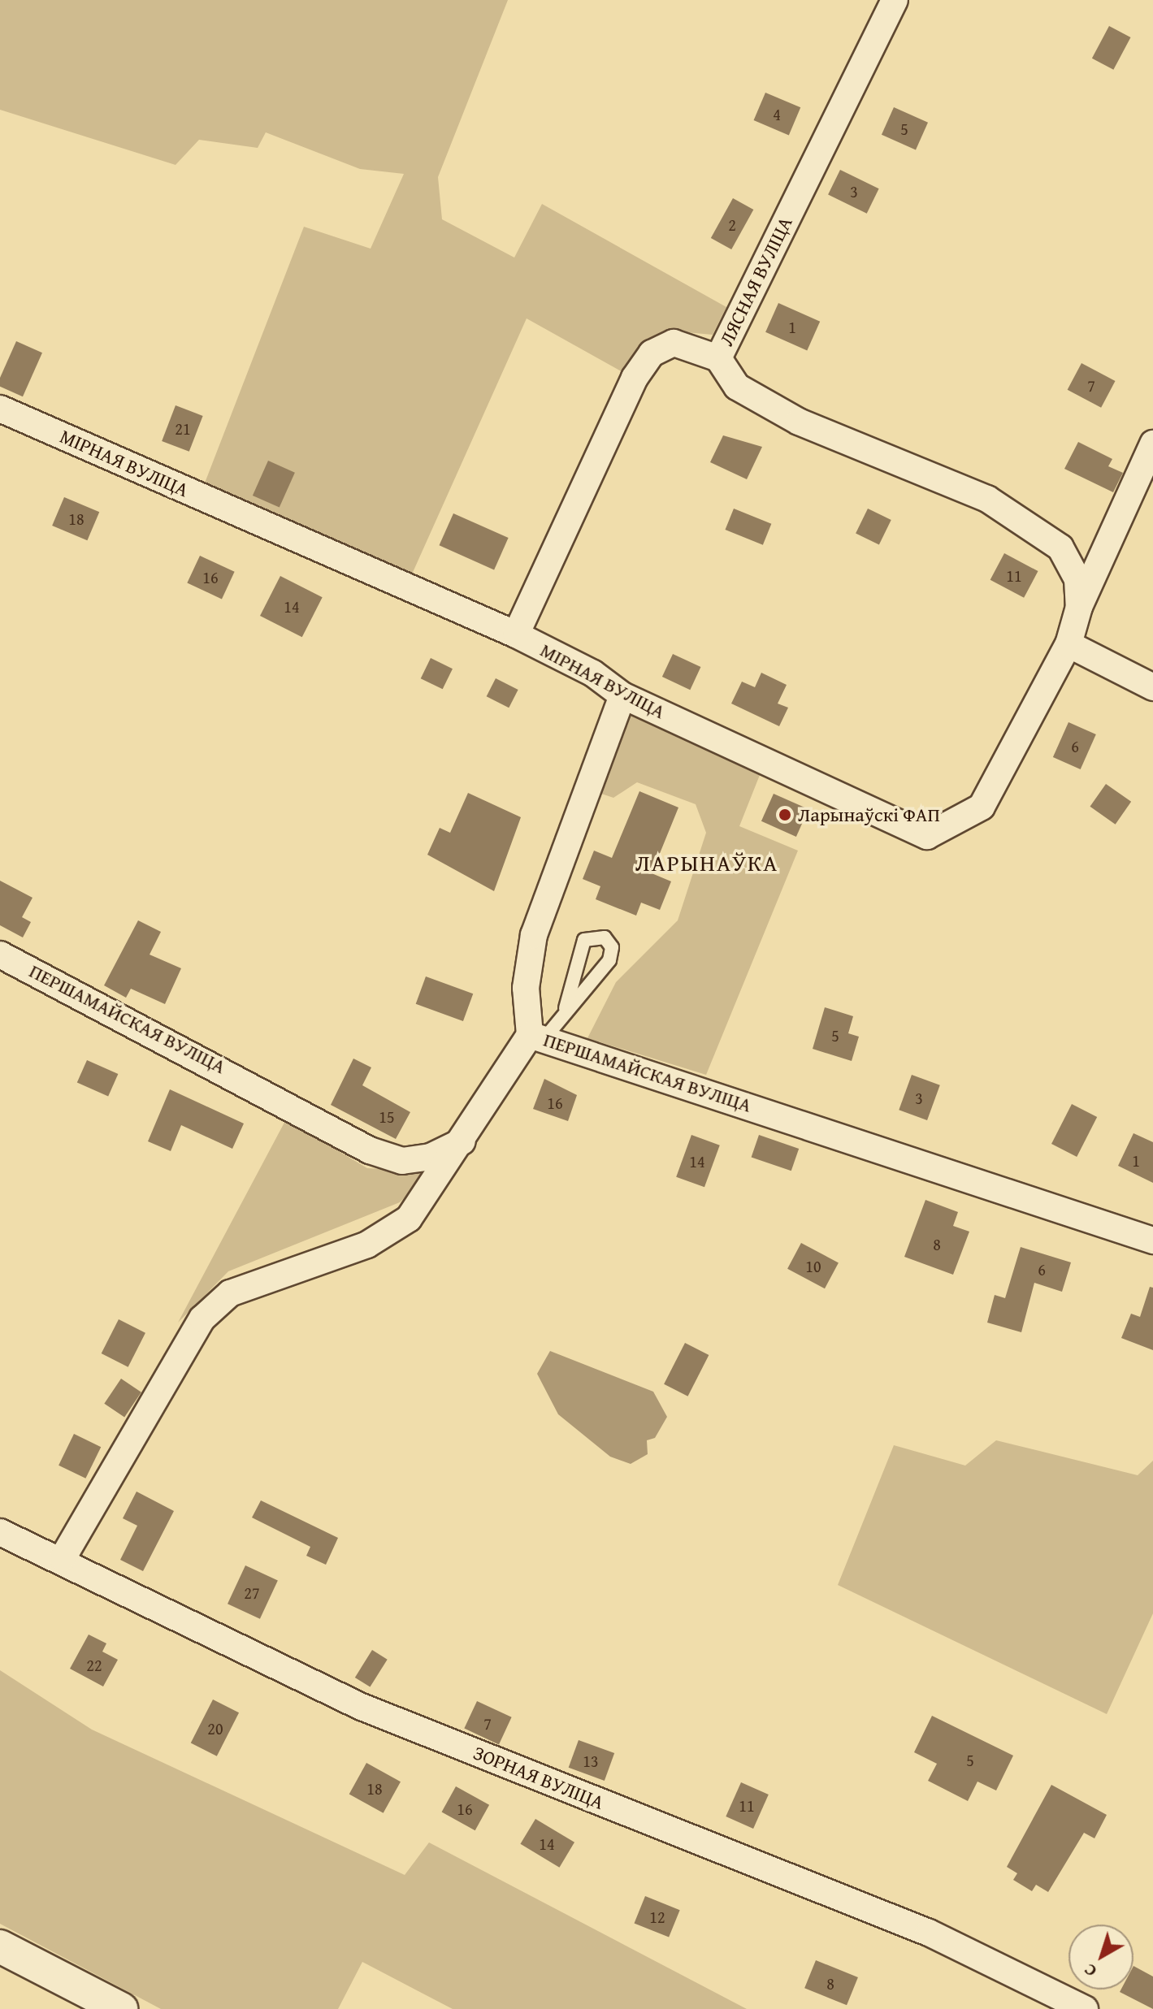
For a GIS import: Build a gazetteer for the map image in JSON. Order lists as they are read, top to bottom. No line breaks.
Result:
{"streets":{"street":["ЛЯСНАЯ ВУЛІЦА","МІРНАЯ ВУЛІЦА","ПЕРШАМАЙСКАЯ ВУЛІЦА","ЗОРНАЯ ВУЛІЦА"]},"crossings":[["ЛЯСНАЯ ВУЛІЦА","МІРНАЯ ВУЛІЦА"]],"districts":["ЛАРЫНАЎКА"],"places":["Ларынаўскі ФАП"],"house_numbers":["4","5","3","2","1","7","21","18","11","16","14","6","5","3","16","15","1","14","8","10","6","27","22","7","20","5","13","18","11","16","14","12","8"],"north":"bottom left"}
